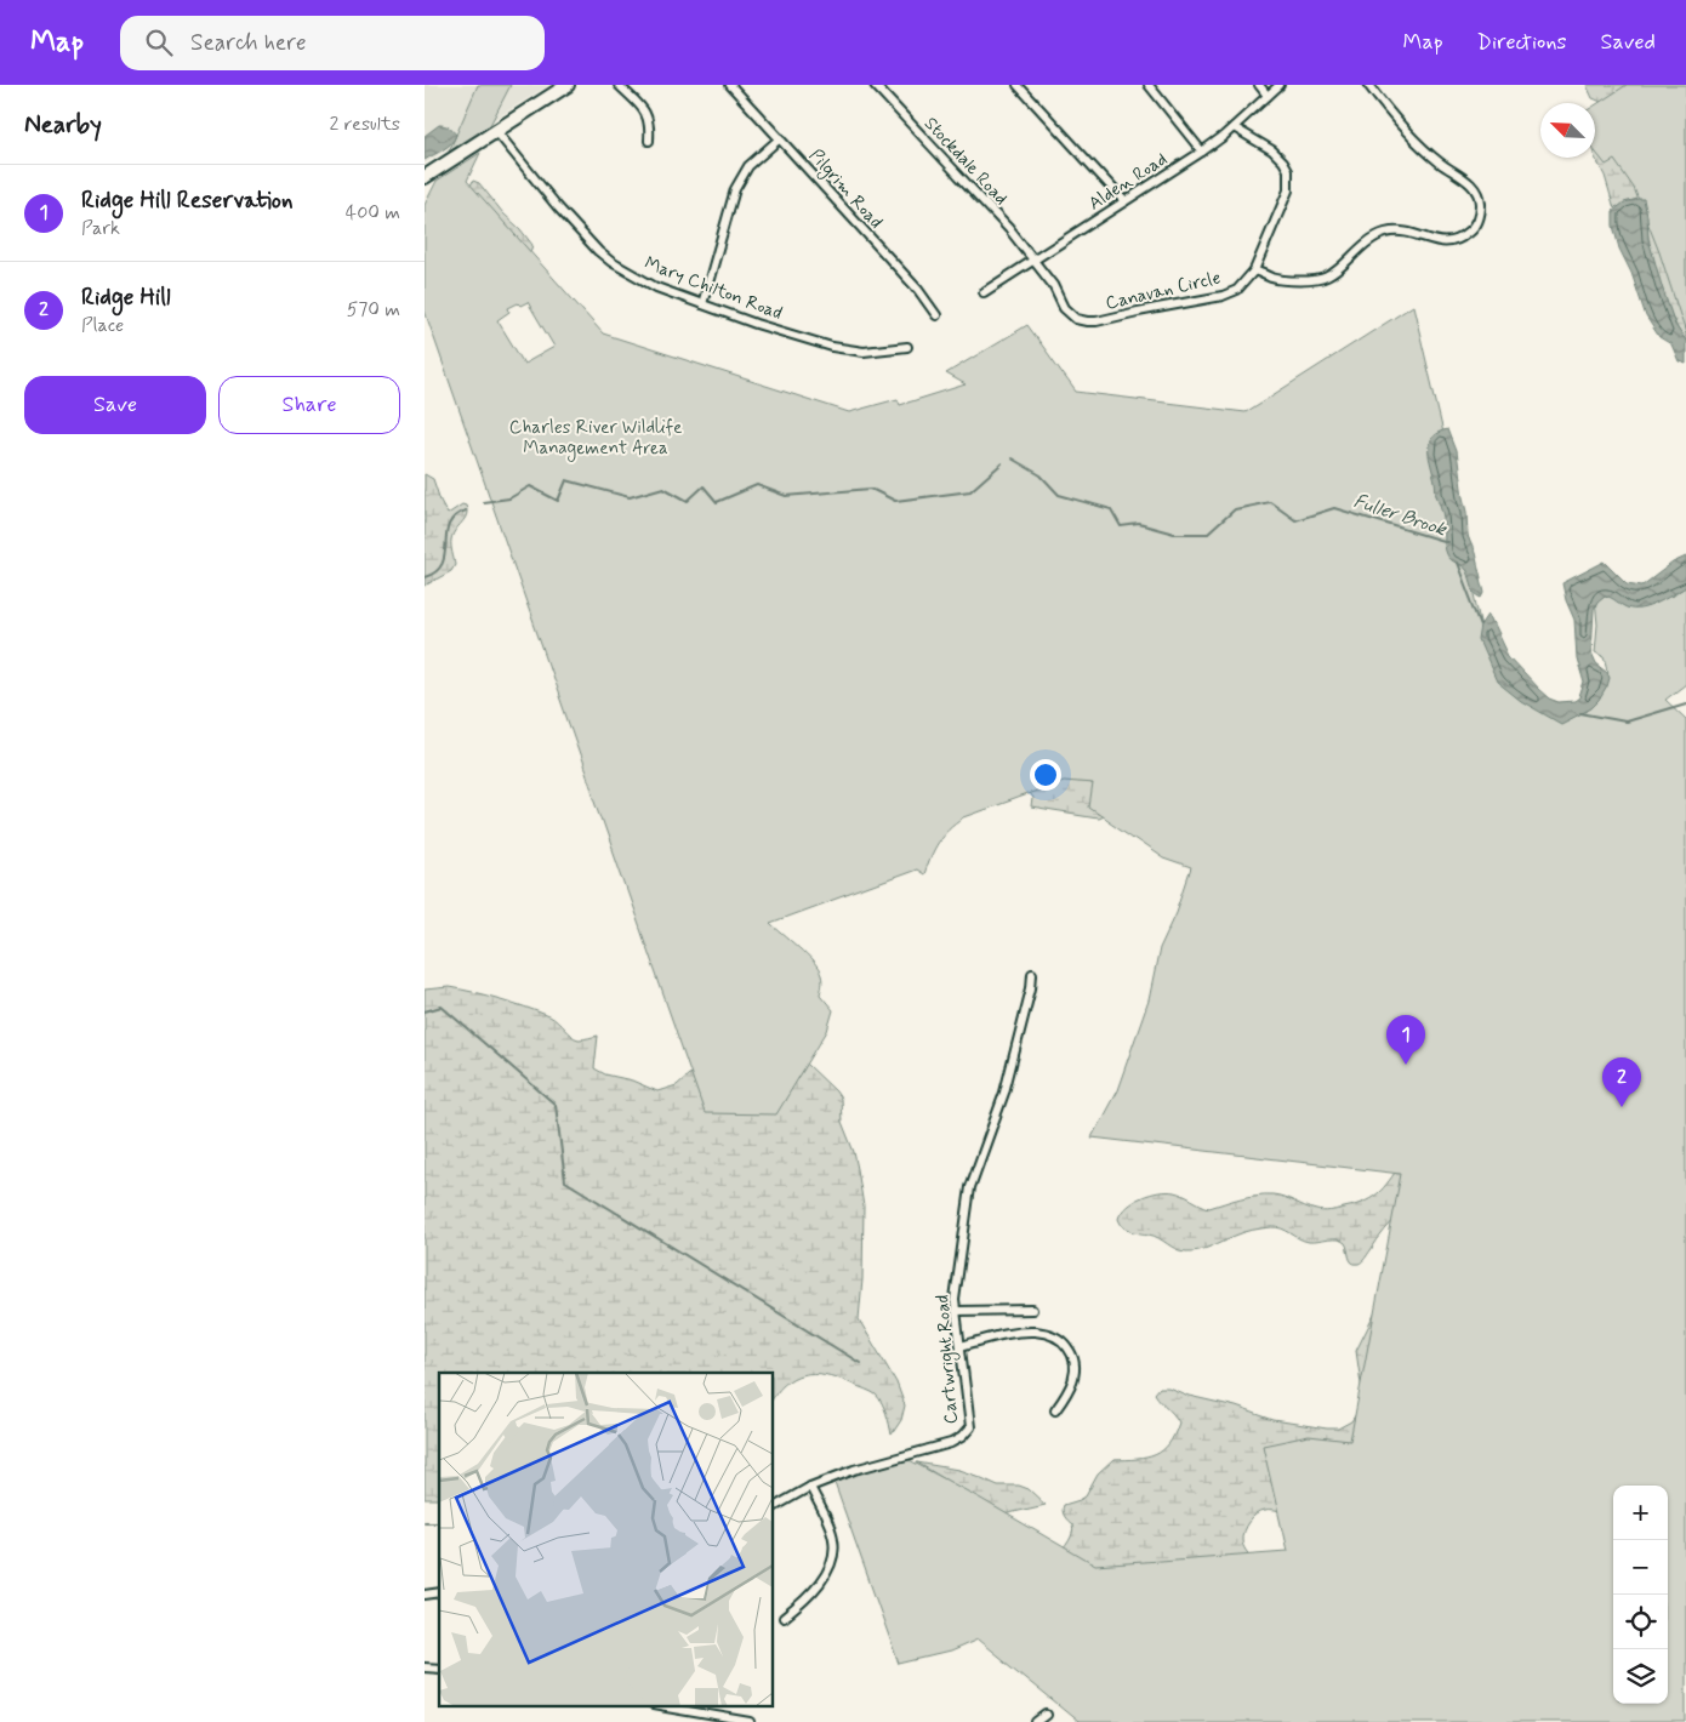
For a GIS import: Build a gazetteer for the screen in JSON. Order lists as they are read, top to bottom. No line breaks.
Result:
{"streets":{"street":["Stockdale Road","Alden Road","Pilgrim Road","Mary Chilton Road","Canavan Circle","Cartwright Road"]},"crossings":[["Stockdale Road","Alden Road"],["Stockdale Road","Canavan Circle"],["Alden Road","Canavan Circle"]],"water":["Fuller Brook"],"parks":["Charles River Wildlife Management Area"],"north":"top left","page":{"header":"Map","search":"Search here","nav":["Map","Directions","Saved"],"heading":["Nearby","2 results"],"list":[{"mark":"1","name":"Ridge Hill Reservation","note":"Park","value":"400 m"},{"mark":"2","name":"Ridge Hill","note":"Place","value":"570 m"}],"buttons":["Save","Share"],"pins":["1","2"],"map_buttons":["+","−"]}}
